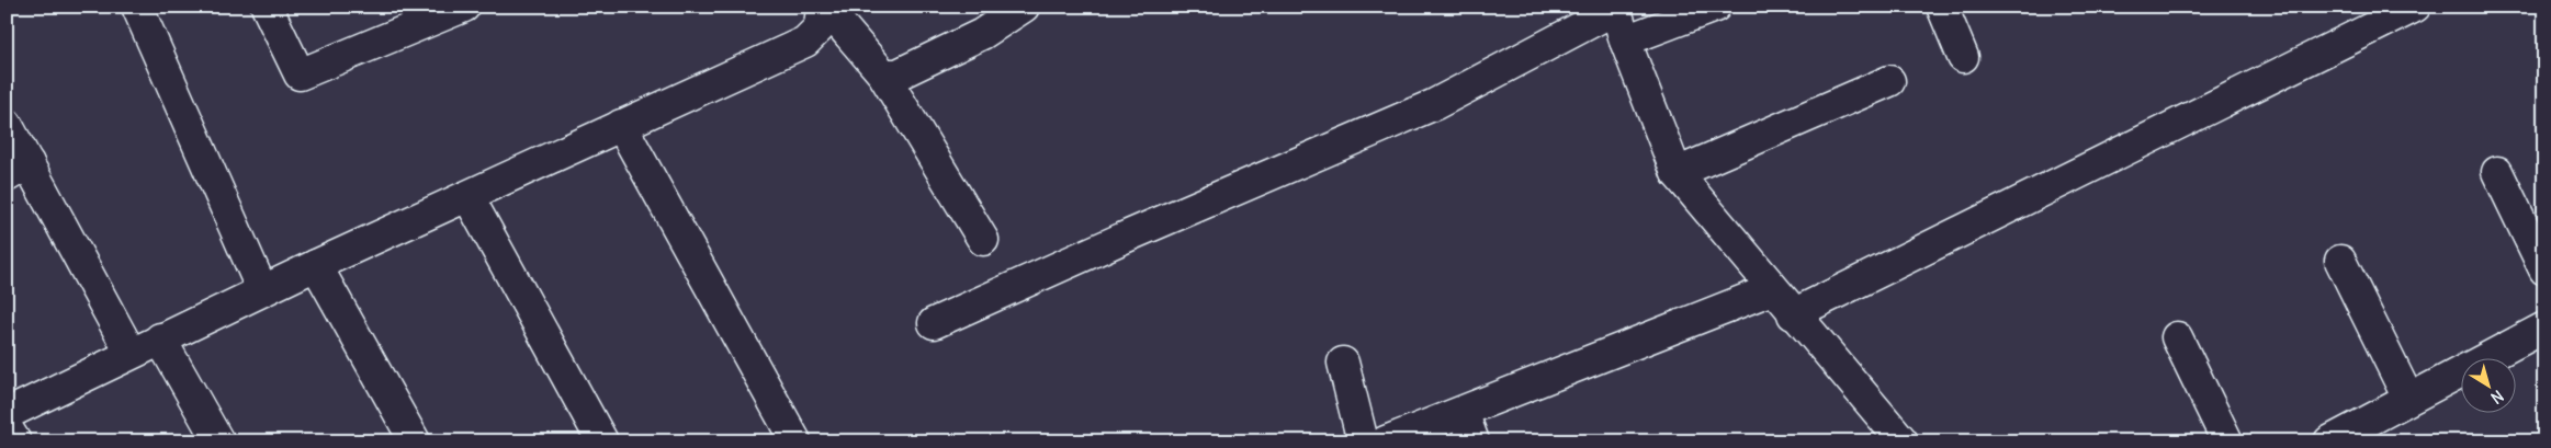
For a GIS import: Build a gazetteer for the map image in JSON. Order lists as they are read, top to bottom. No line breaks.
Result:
{"north":"bottom right"}
